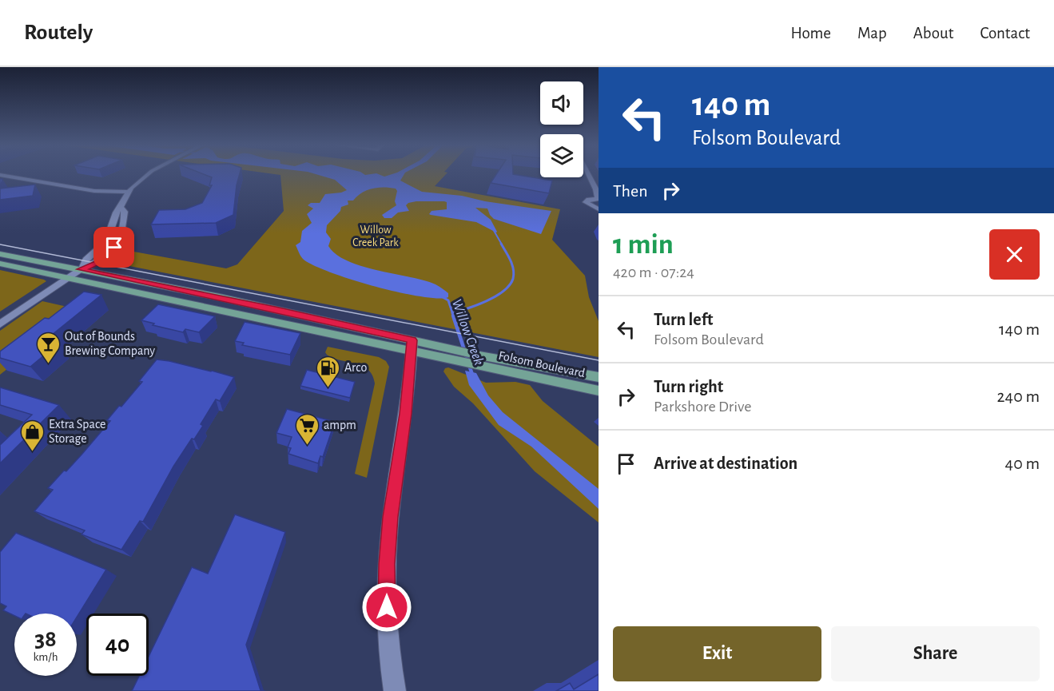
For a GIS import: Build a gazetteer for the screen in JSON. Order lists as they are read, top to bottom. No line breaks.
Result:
{"streets":{"main road":["Folsom Boulevard"]},"water":["Willow Creek"],"parks":["Willow Creek Park"],"places":{"bar":["Out of Bounds Brewing Company"],"fuel station":["Arco"],"supermarket":["ampm"],"shop":["Extra Space Storage"]},"page":{"header":"Routely","nav":["Home","Map","About","Contact"],"turn":["140 m","Folsom Boulevard"],"then":"Then","heading":["1 min","420 m · 07:24"],"list":[{"name":"Turn left","note":"Folsom Boulevard","value":"140 m"},{"name":"Turn right","note":"Parkshore Drive","value":"240 m"},{"name":"Arrive at destination","value":"40 m"}],"speed":"38 km/h","limit":"40","buttons":["Exit","Share"]}}
